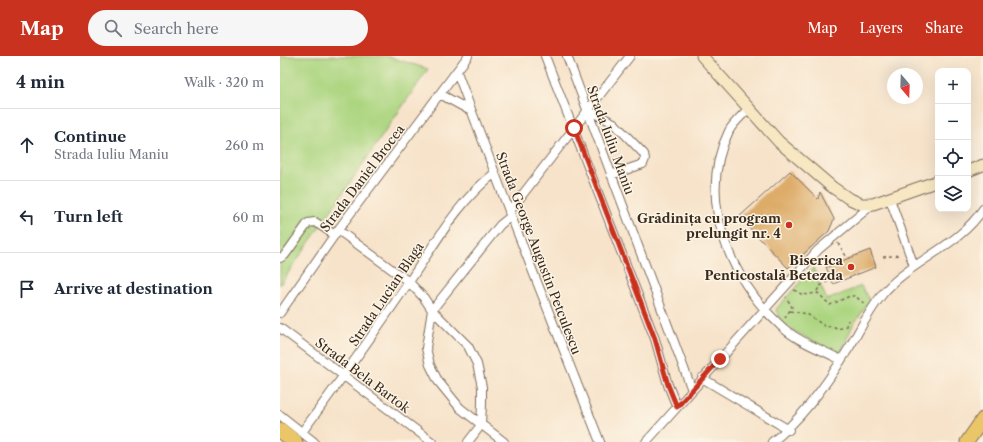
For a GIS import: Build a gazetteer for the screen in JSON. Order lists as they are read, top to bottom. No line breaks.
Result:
{"streets":{"street":["Strada Iuliu Maniu","Strada Daniel Brocea","Strada George Augustin Petculescu","Strada Lucian Blaga","Strada Bela Bartok"]},"crossings":[["Strada Daniel Brocea","Strada George Augustin Petculescu"],["Strada George Augustin Petculescu","Strada Lucian Blaga"],["Strada Lucian Blaga","Strada Bela Bartok"]],"places":["Grădinița cu program prelungit nr. 4","Biserica Penticostală Betezda"],"north":"bottom","page":{"header":"Map","search":"Search here","nav":["Map","Layers","Share"],"heading":["4 min","Walk · 320 m"],"map_buttons":["+","−"],"list":[["Continue","Strada Iuliu Maniu","260 m"],["Turn left","60 m"],"Arrive at destination"]}}
